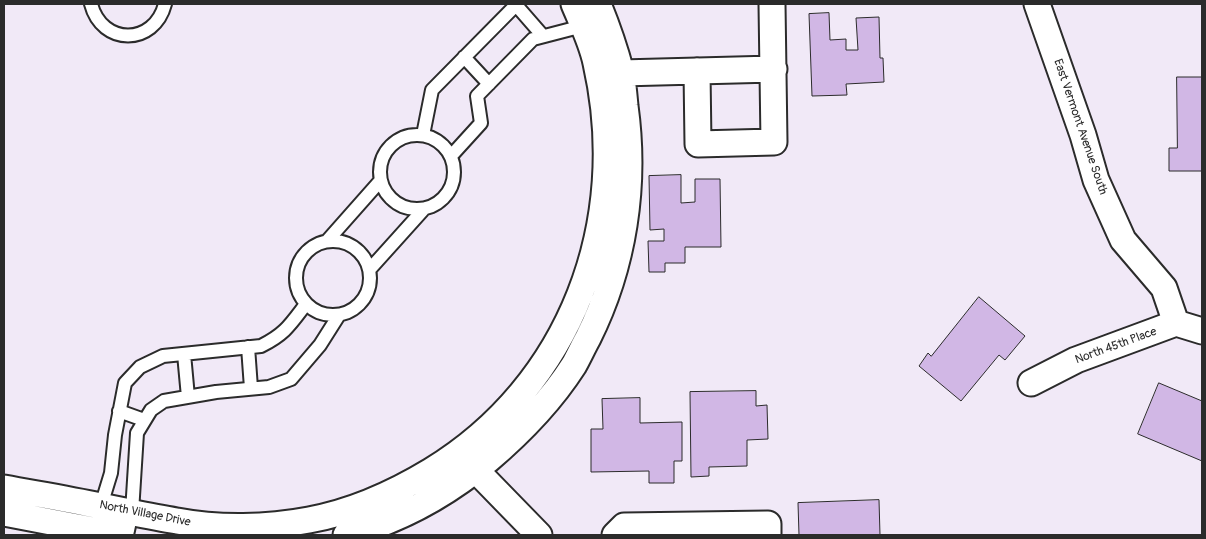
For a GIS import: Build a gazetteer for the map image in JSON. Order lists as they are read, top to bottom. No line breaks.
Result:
{"streets":{"street":["East Vermont Avenue South","North 45th Place","North Village Drive"]},"crossings":[["East Vermont Avenue South","North 45th Place"]]}
